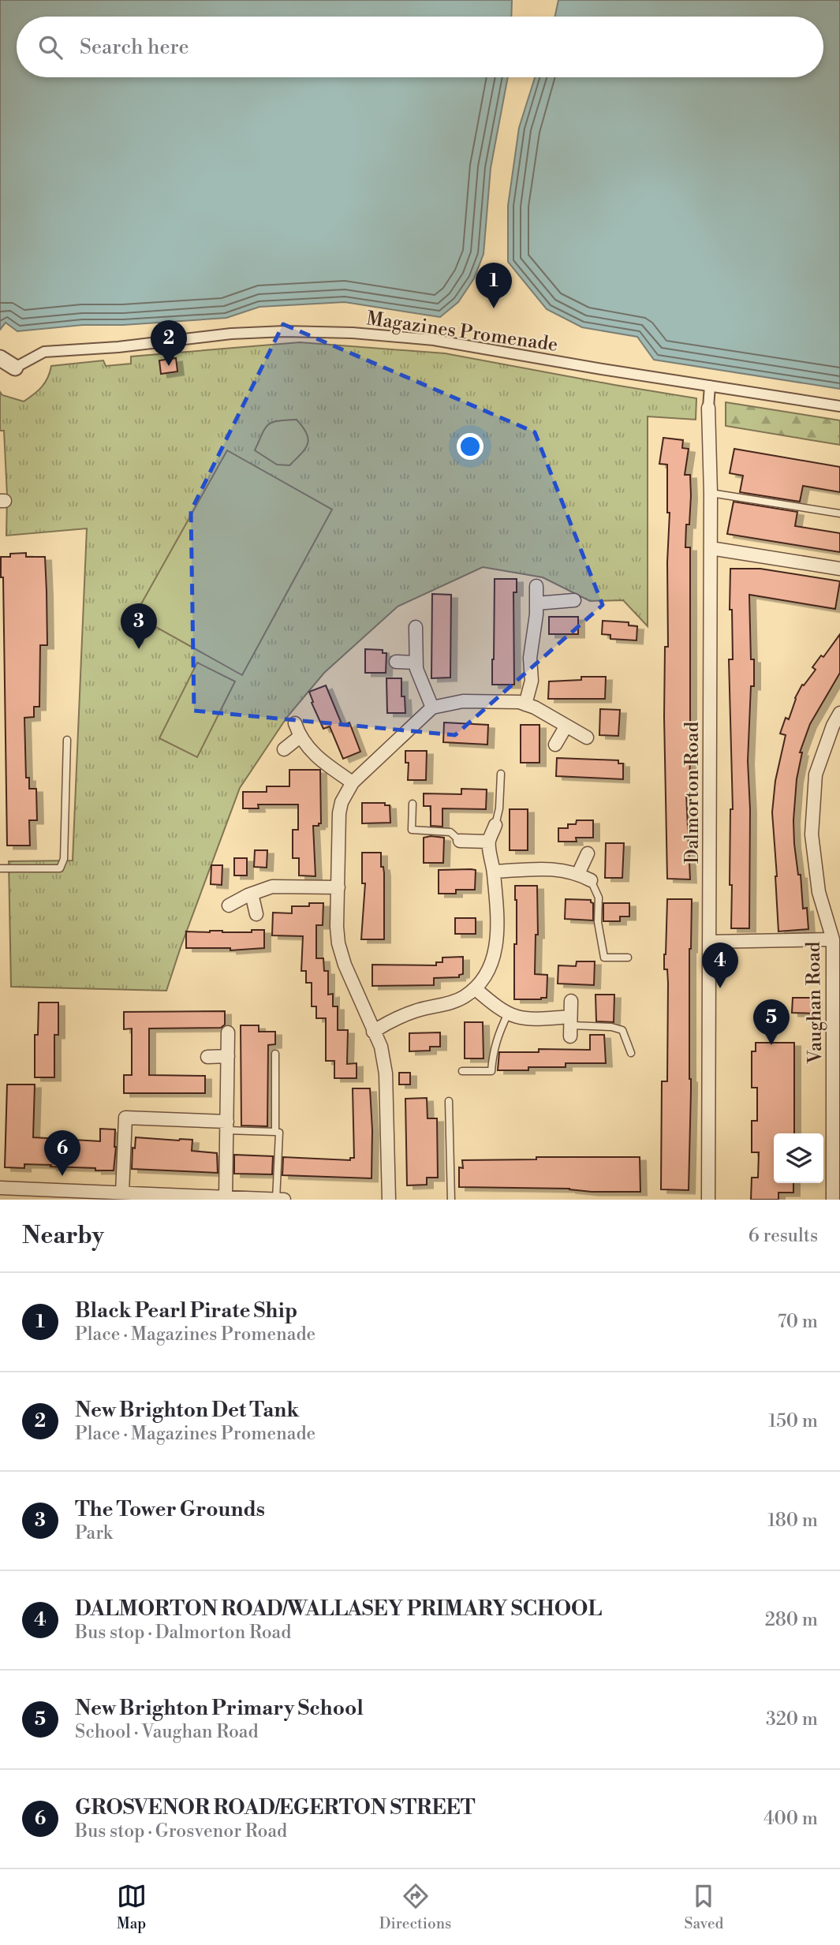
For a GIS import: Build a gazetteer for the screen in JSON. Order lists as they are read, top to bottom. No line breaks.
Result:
{"streets":{"street":["Magazines Promenade","Dalmorton Road","Vaughan Road"]},"crossings":[["Magazines Promenade","Dalmorton Road"]],"page":{"search":"Search here","pins":["1","2","3","4","5","6"],"heading":["Nearby","6 results"],"list":[{"mark":"1","name":"Black Pearl Pirate Ship","note":"Place · Magazines Promenade","value":"70 m"},{"mark":"2","name":"New Brighton Det Tank","note":"Place · Magazines Promenade","value":"150 m"},{"mark":"3","name":"The Tower Grounds","note":"Park","value":"180 m"},{"mark":"4","name":"DALMORTON ROAD/WALLASEY PRIMARY SCHOOL","note":"Bus stop · Dalmorton Road","value":"280 m"},{"mark":"5","name":"New Brighton Primary School","note":"School · Vaughan Road","value":"320 m"},{"mark":"6","name":"GROSVENOR ROAD/EGERTON STREET","note":"Bus stop · Grosvenor Road","value":"400 m"}],"nav":["Map","Directions","Saved"]}}
